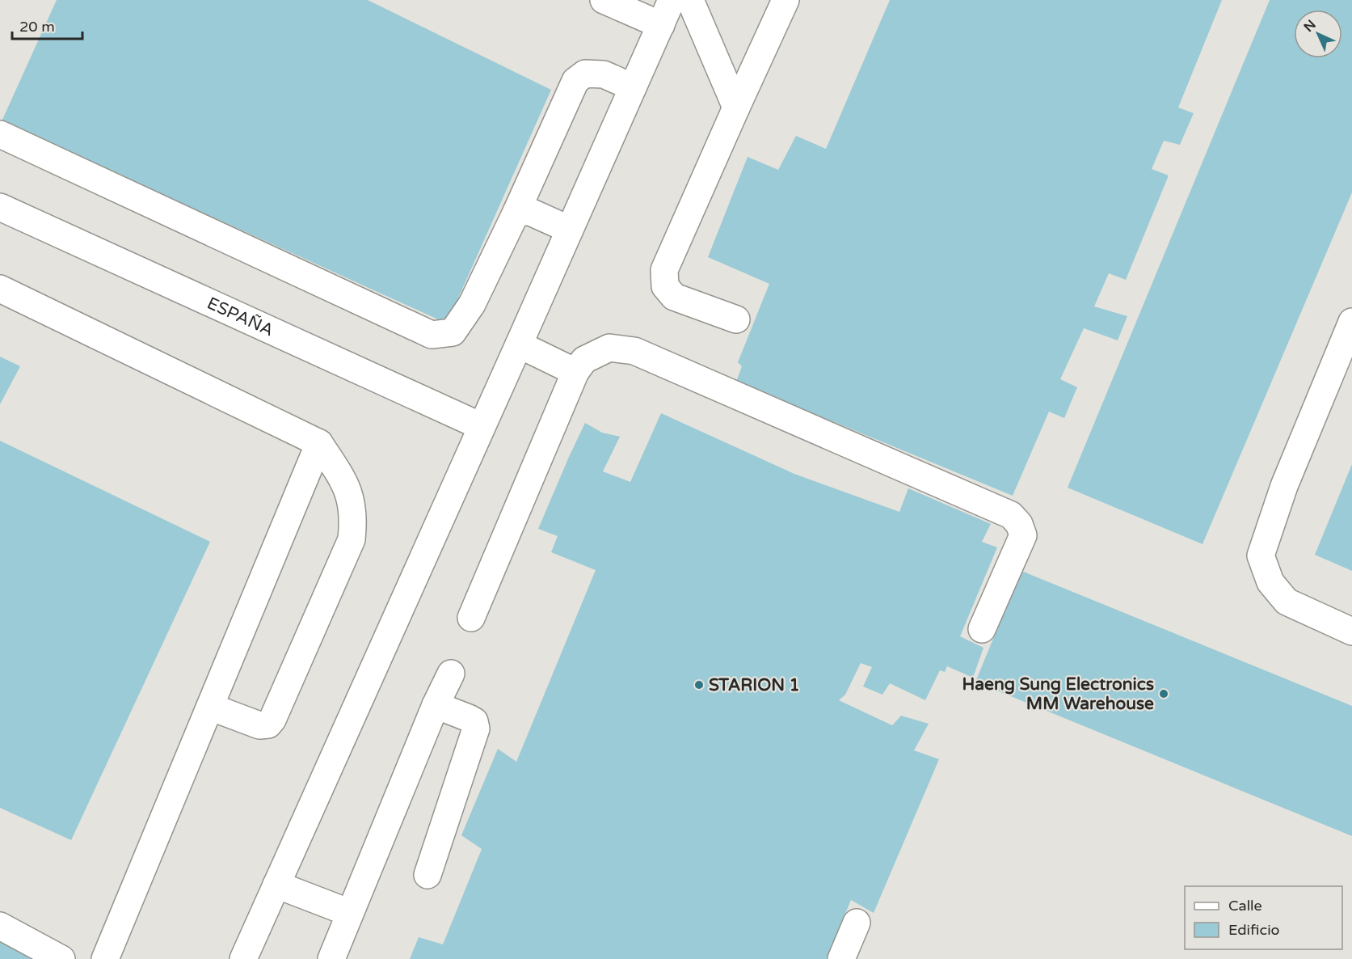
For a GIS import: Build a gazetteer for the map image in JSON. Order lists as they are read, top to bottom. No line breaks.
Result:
{"streets":{"main road":["ESPAÑA"]},"places":["STARION 1","Haeng Sung Electronics MM Warehouse"],"legend":["Calle","Edificio"],"scale_bar":"20 m","north":"top left"}
